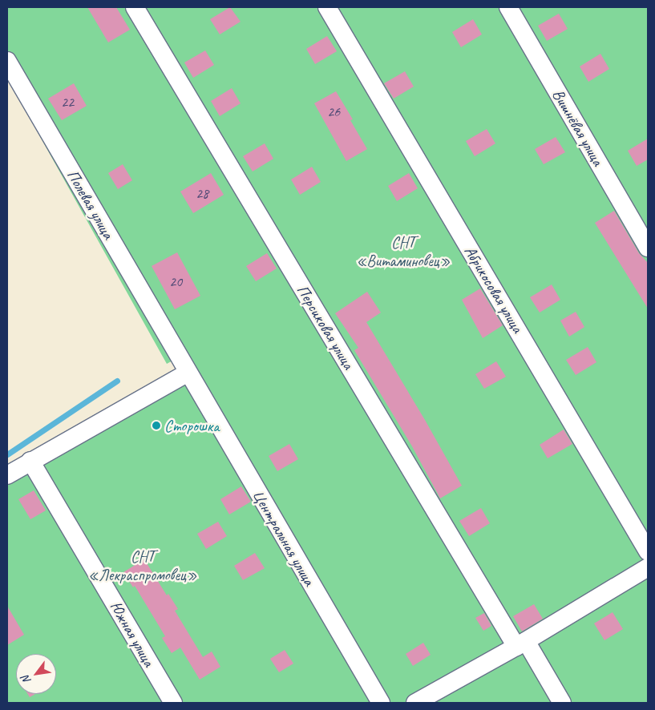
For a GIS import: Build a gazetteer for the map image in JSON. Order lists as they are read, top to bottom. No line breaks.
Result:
{"streets":{"street":["Вишнёвая улица","Полевая улица","Абрикосовая улица","Персиковая улица","Центральная улица","Южная улица"]},"crossings":[["Полевая улица","Центральная улица"]],"parks":["СНТ «Витаминовец»","СНТ «Лекраспромовец»"],"places":["Сторошка"],"house_numbers":["22","26","28","20"],"north":"bottom left"}
